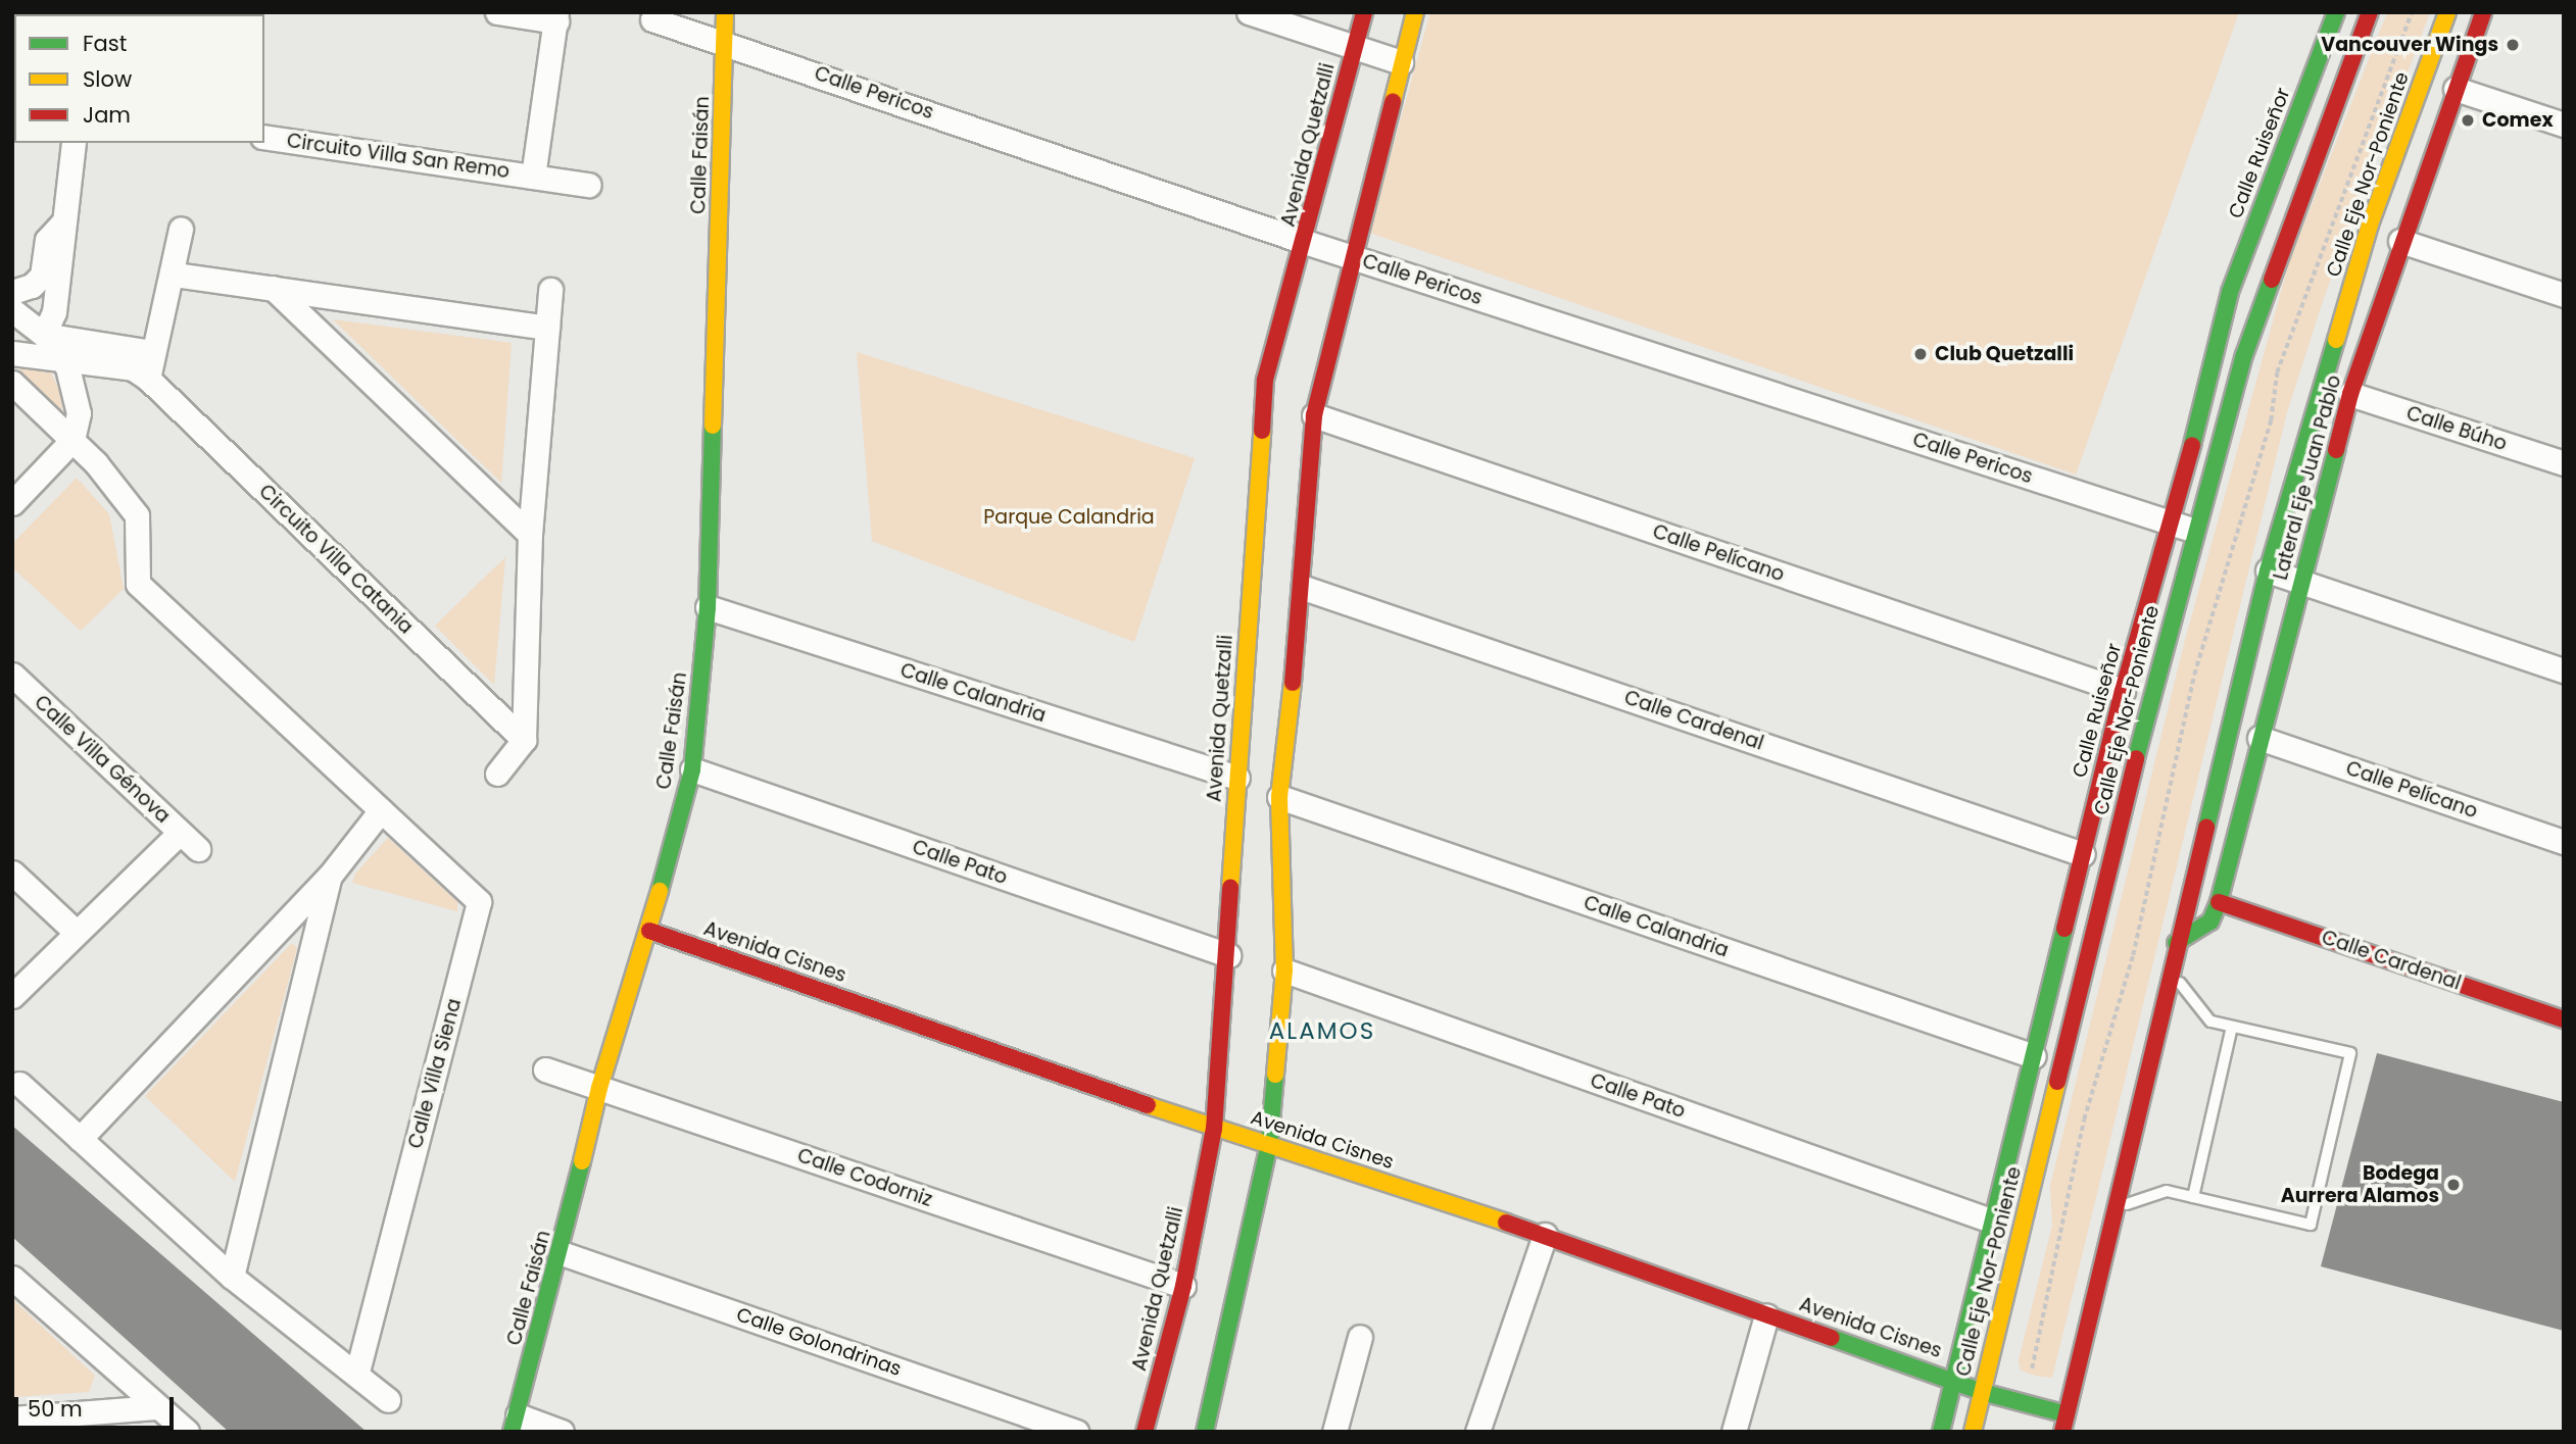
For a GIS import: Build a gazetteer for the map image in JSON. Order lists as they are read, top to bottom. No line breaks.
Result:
{"streets":{"main road":["Avenida Quetzalli","Calle Ruiseñor","Calle Faisán","Calle Eje Nor-Poniente","Lateral Eje Juan Pablo","Calle Cardenal","Avenida Cisnes"],"street":["Calle Pericos","Circuito Villa San Remo","Calle Búho","Calle Pelícano","Circuito Villa Catania","Calle Calandria","Calle Villa Génova","Calle Pato","Calle Villa Siena","Calle Codorniz","Calle Golondrinas"]},"crossings":[["Calle Pericos","Avenida Quetzalli"],["Calle Pericos","Calle Ruiseñor"],["Calle Pericos","Calle Faisán"],["Calle Pericos","Calle Eje Nor-Poniente"],["Avenida Quetzalli","Calle Calandria"],["Avenida Quetzalli","Calle Pato"],["Avenida Quetzalli","Avenida Cisnes"],["Avenida Quetzalli","Calle Codorniz"],["Calle Ruiseñor","Calle Pelícano"],["Calle Ruiseñor","Calle Calandria"],["Calle Ruiseñor","Calle Cardenal"],["Calle Ruiseñor","Calle Pato"],["Calle Ruiseñor","Avenida Cisnes"],["Calle Faisán","Calle Calandria"],["Calle Faisán","Calle Pato"],["Calle Faisán","Avenida Cisnes"],["Calle Faisán","Calle Codorniz"],["Calle Faisán","Calle Golondrinas"],["Calle Eje Nor-Poniente","Lateral Eje Juan Pablo"],["Calle Eje Nor-Poniente","Avenida Cisnes"],["Calle Búho","Lateral Eje Juan Pablo"],["Lateral Eje Juan Pablo","Calle Pelícano"],["Lateral Eje Juan Pablo","Calle Cardenal"]],"districts":["ALAMOS"],"parks":["Parque Calandria"],"places":["Vancouver Wings","Comex","Club Quetzalli","Bodega Aurrera Alamos"],"legend":["Fast","Slow","Jam"],"scale_bar":"50 m"}
